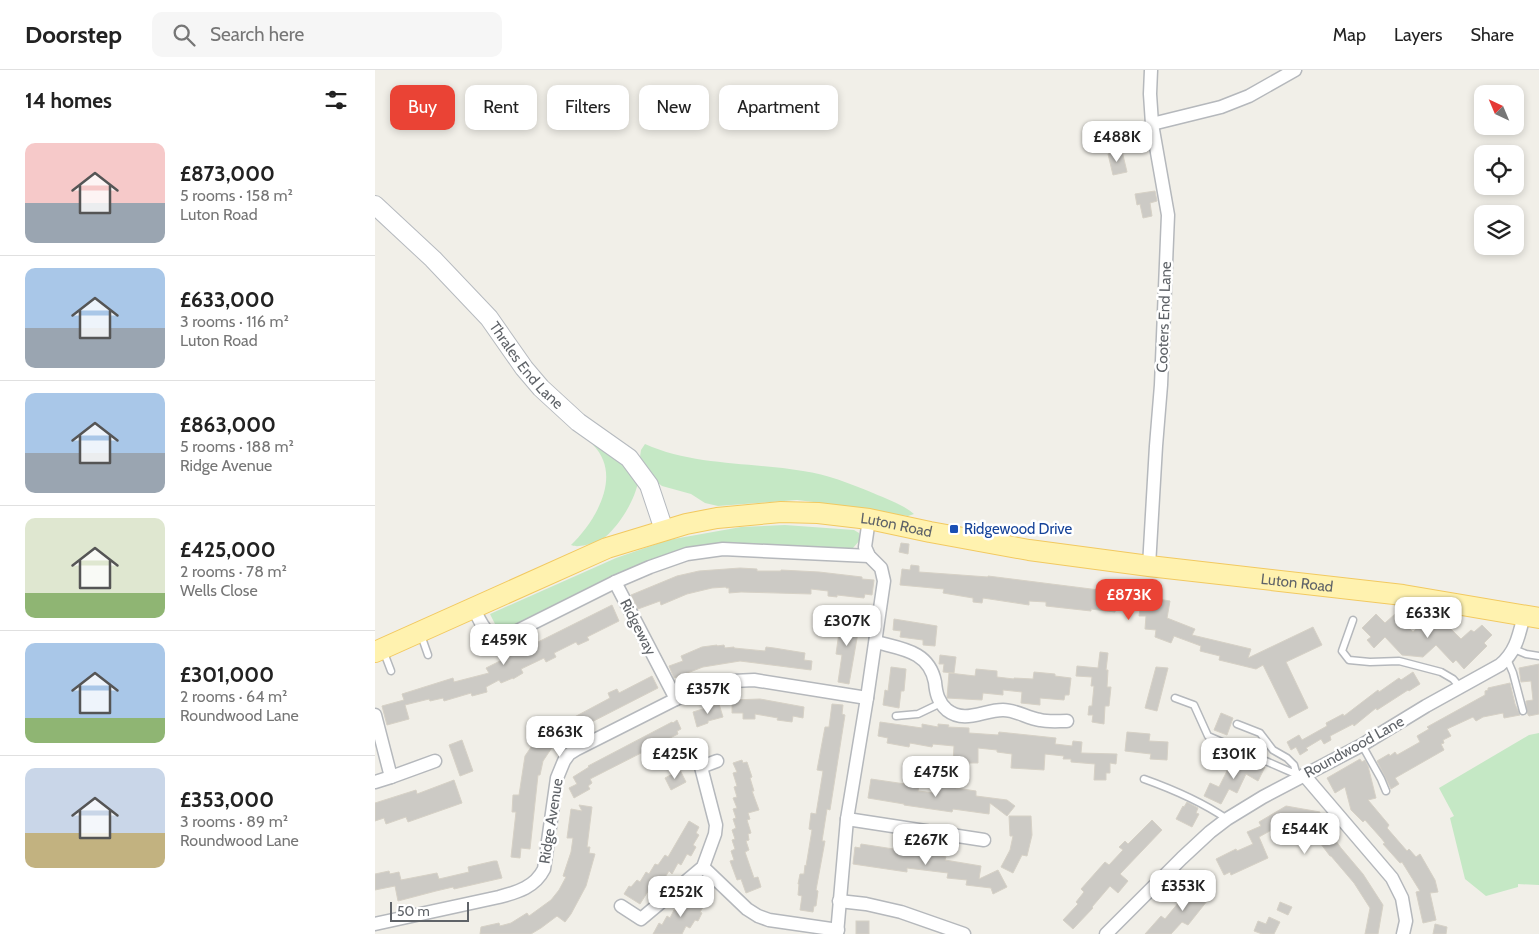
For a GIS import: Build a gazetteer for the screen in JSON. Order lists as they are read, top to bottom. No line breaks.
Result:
{"streets":{"main road":["Luton Road"],"street":["Cooters End Lane","Thrales End Lane","Ridgeway","Roundwood Lane","Ridge Avenue"]},"crossings":[["Cooters End Lane","Luton Road"],["Thrales End Lane","Luton Road"],["Ridgeway","Ridge Avenue"]],"places":{"transit":["Ridgewood Drive"]},"scale_bar":"50 m","north":"top left","page":{"header":"Doorstep","search":"Search here","nav":["Map","Layers","Share"],"heading":"14 homes","chip":["Buy","Rent","Filters","New","Apartment"],"price":["£488K","£873K","£633K","£307K","£459K","£357K","£863K","£425K","£301K","£475K","£544K","£267K","£353K","£252K"],"list":[{"name":"£873,000","note":"5 rooms · 158 m² · Luton Road"},{"name":"£633,000","note":"3 rooms · 116 m² · Luton Road"},{"name":"£863,000","note":"5 rooms · 188 m² · Ridge Avenue"},{"name":"£425,000","note":"2 rooms · 78 m² · Wells Close"},{"name":"£301,000","note":"2 rooms · 64 m² · Roundwood Lane"},{"name":"£353,000","note":"3 rooms · 89 m² · Roundwood Lane"}],"scale":"50 m"}}
